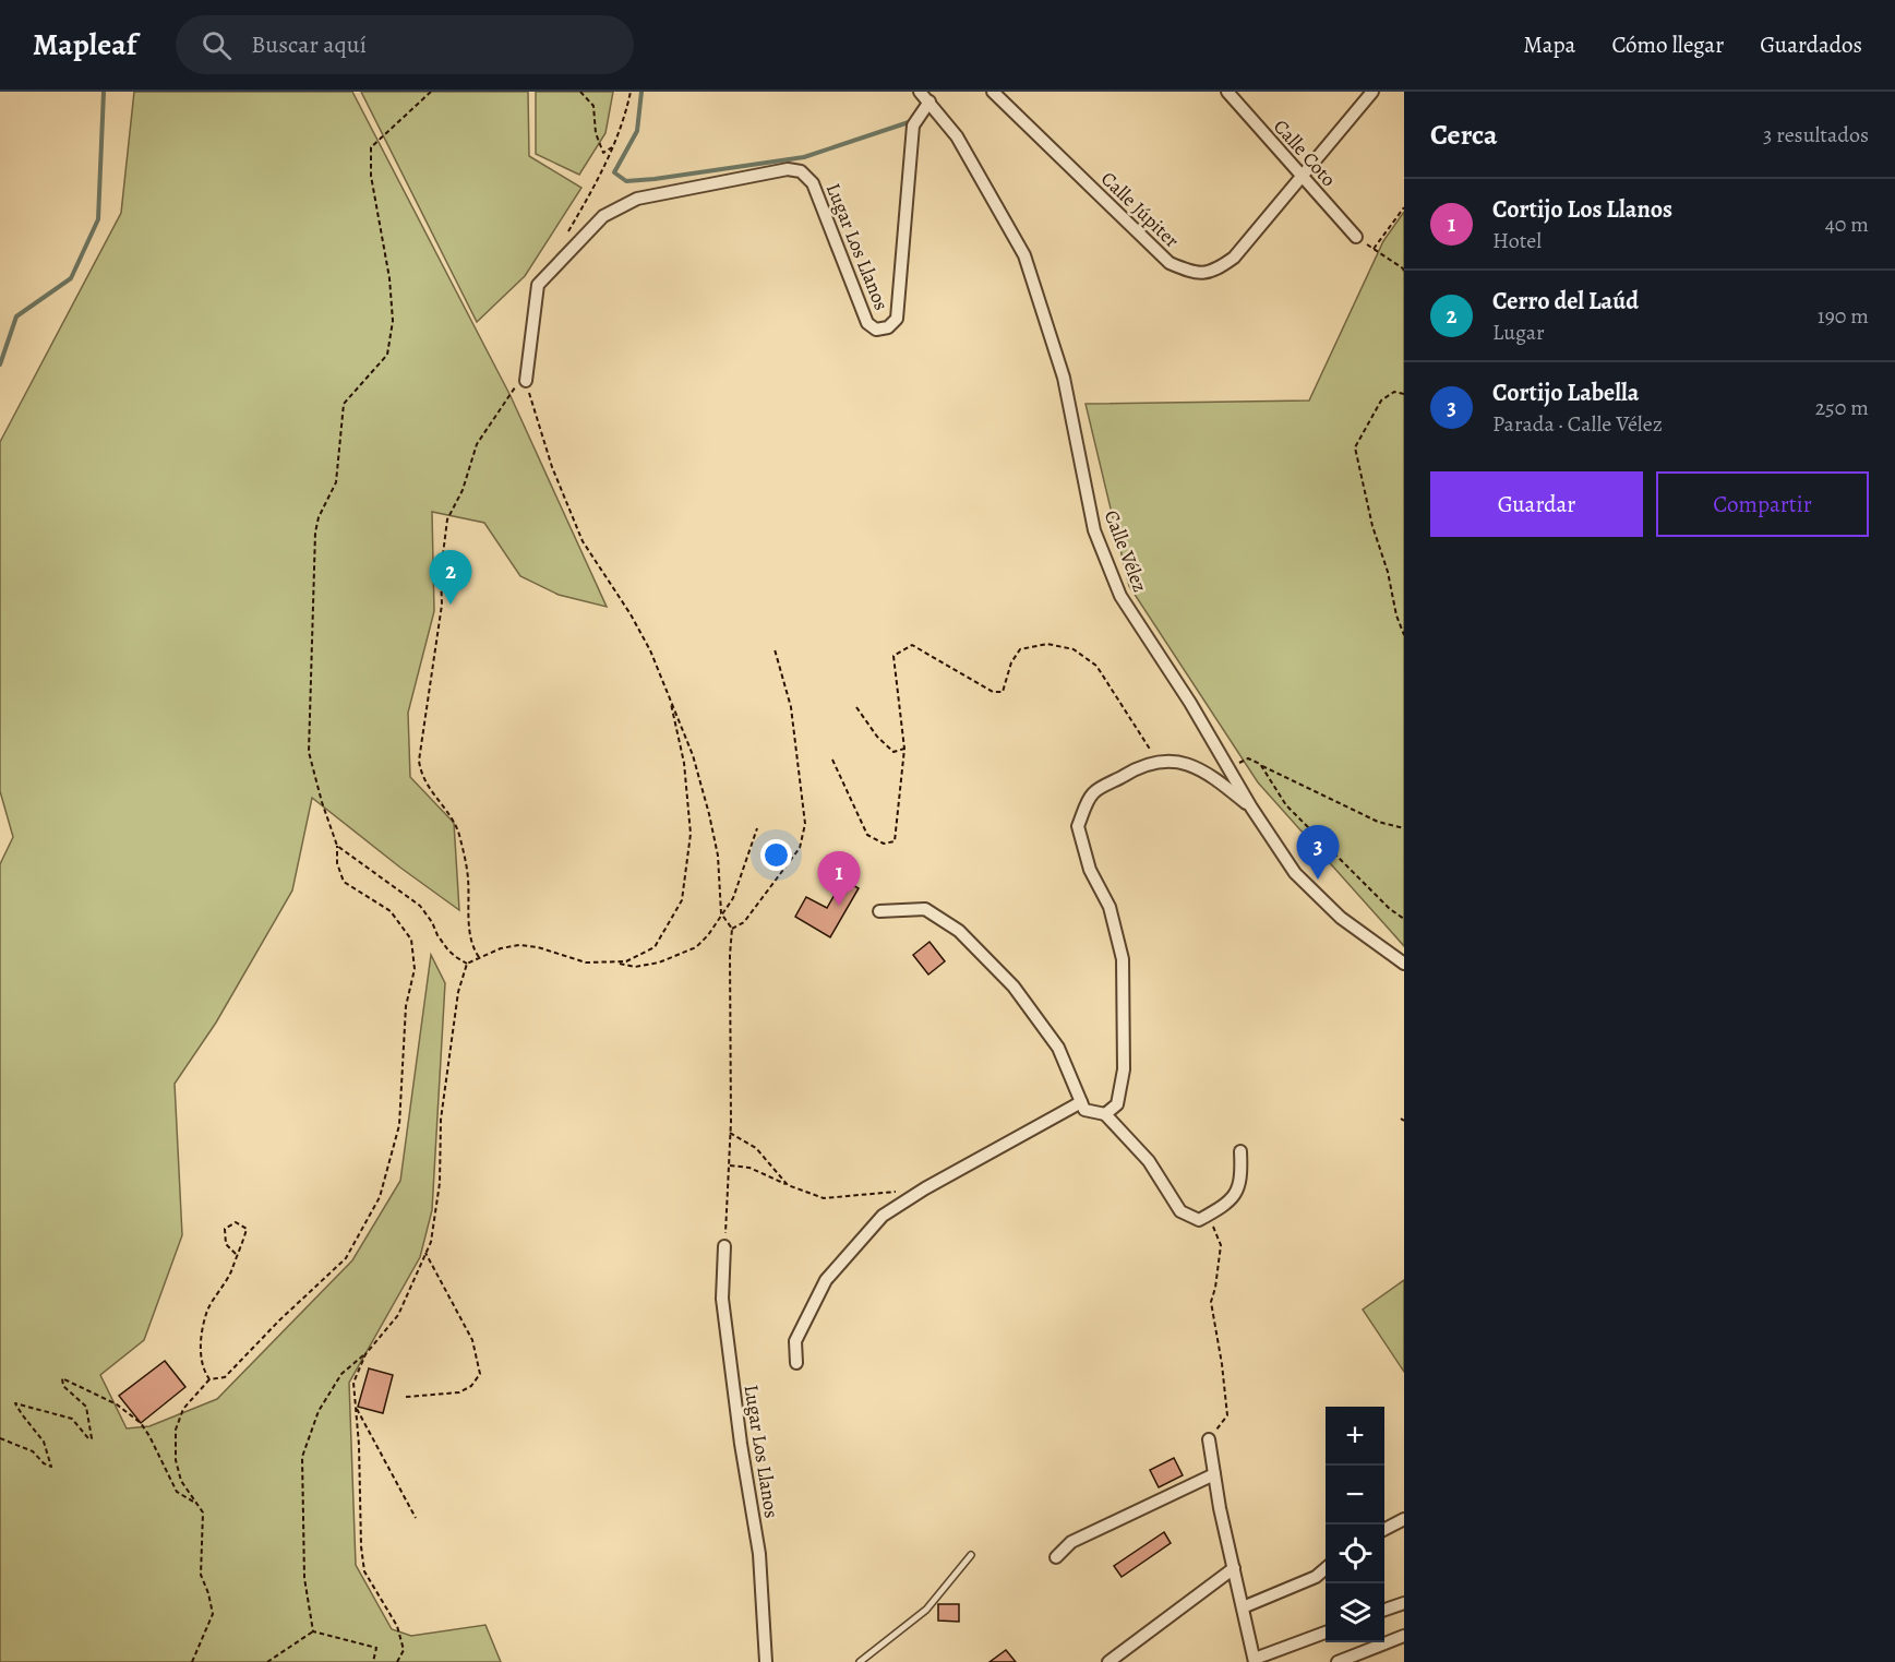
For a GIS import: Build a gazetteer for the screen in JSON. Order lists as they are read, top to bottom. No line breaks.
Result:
{"streets":{"street":["Calle Coto","Calle Júpiter","Lugar Los Llanos","Calle Vélez"]},"crossings":[["Calle Coto","Calle Júpiter"],["Lugar Los Llanos","Calle Vélez"]],"page":{"header":"Mapleaf","search":"Buscar aquí","nav":["Mapa","Cómo llegar","Guardados"],"heading":["Cerca","3 resultados"],"list":[{"mark":"1","name":"Cortijo Los Llanos","note":"Hotel","value":"40 m"},{"mark":"2","name":"Cerro del Laúd","note":"Lugar","value":"190 m"},{"mark":"3","name":"Cortijo Labella","note":"Parada · Calle Vélez","value":"250 m"}],"buttons":["Guardar","Compartir"],"pins":["2","3","1"],"map_buttons":["+","−"]}}
